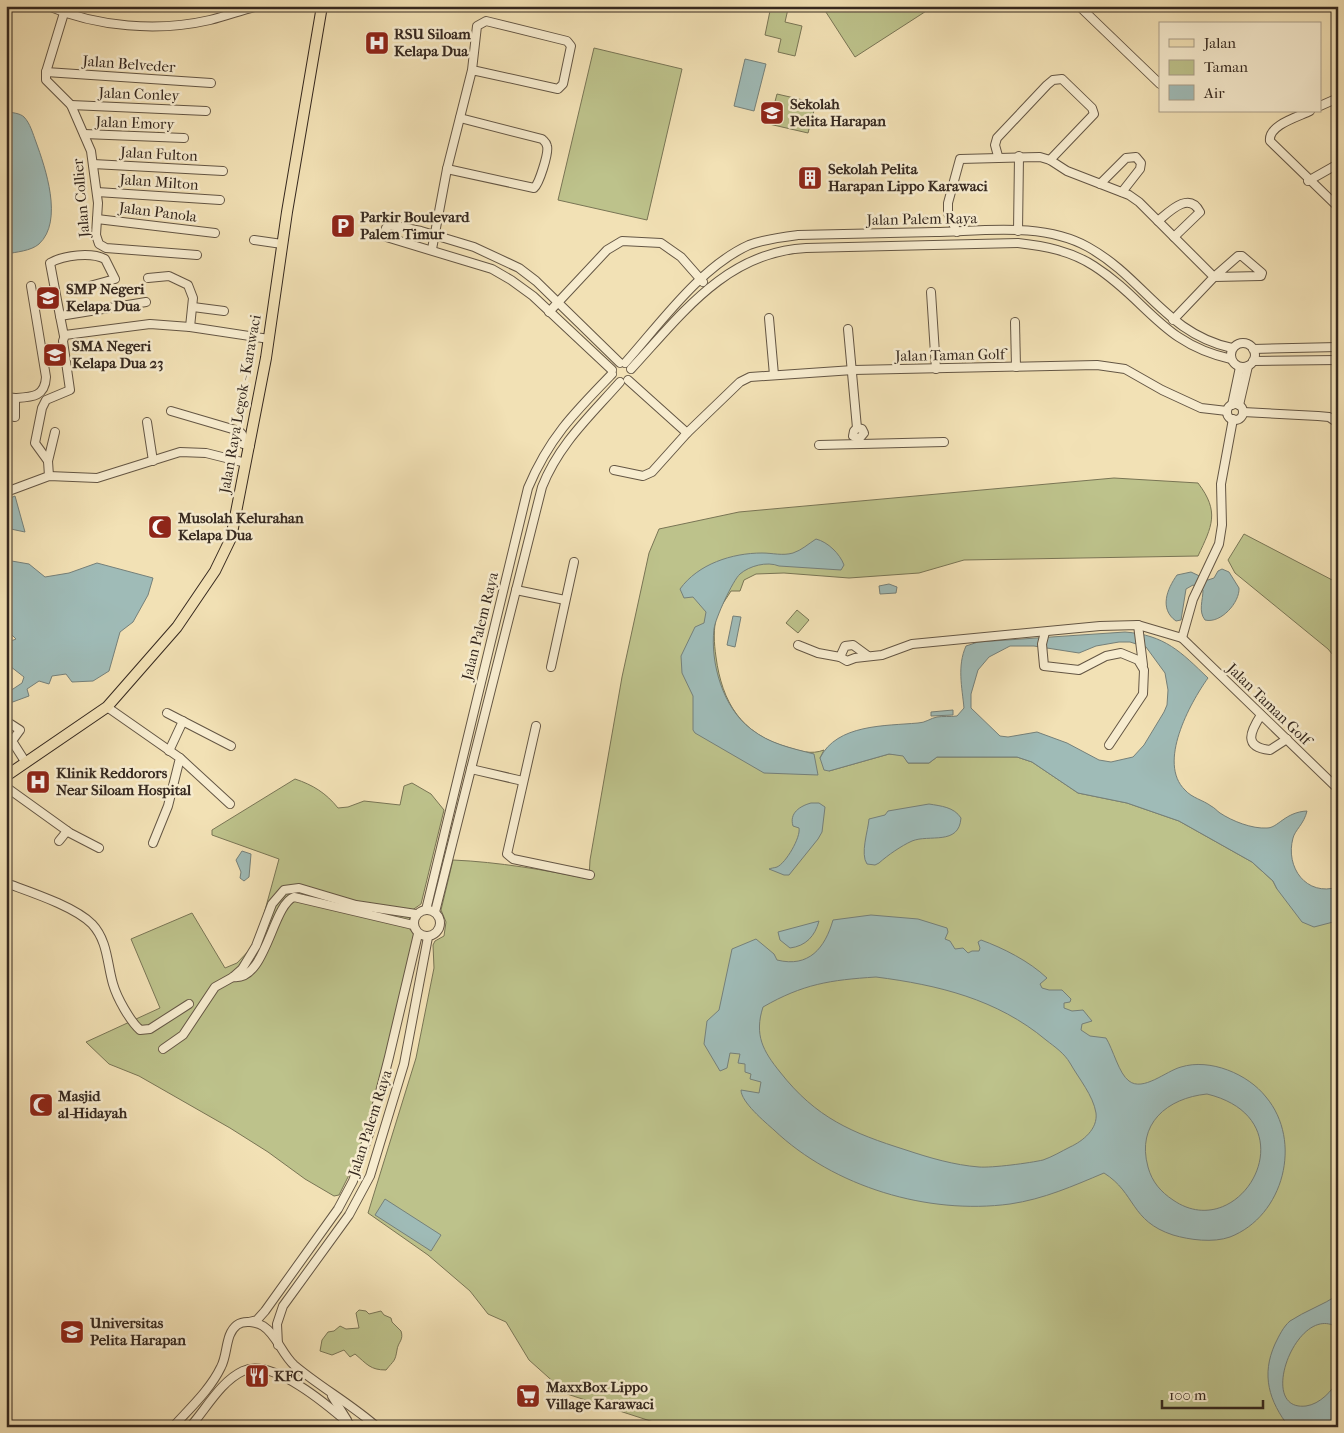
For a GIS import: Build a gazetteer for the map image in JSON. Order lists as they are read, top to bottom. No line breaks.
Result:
{"streets":{"main road":["Jalan Raya Legok - Karawaci"],"street":["Jalan Belveder","Jalan Conley","Jalan Emory","Jalan Fulton","Jalan Milton","Jalan Collier","Jalan Panola","Jalan Palem Raya","Jalan Taman Golf"]},"crossings":[["Jalan Belveder","Jalan Collier"],["Jalan Conley","Jalan Collier"],["Jalan Emory","Jalan Collier"],["Jalan Fulton","Jalan Collier"],["Jalan Milton","Jalan Collier"],["Jalan Collier","Jalan Panola"]],"places":{"hospital":["RSU Siloam Kelapa Dua","Klinik Reddorors Near Siloam Hospital"],"school or university":["Sekolah Pelita Harapan","SMP Negeri Kelapa Dua","SMA Negeri Kelapa Dua 23","Universitas Pelita Harapan"],"building":["Sekolah Pelita Harapan Lippo Karawaci"],"parking":["Parkir Boulevard Palem Timur"],"mosque":["Musolah Kelurahan Kelapa Dua","Masjid al-Hidayah"],"restaurant":["KFC"],"supermarket":["MaxxBox Lippo Village Karawaci"]},"legend":["Jalan","Taman","Air"],"scale_bar":"100 m"}
